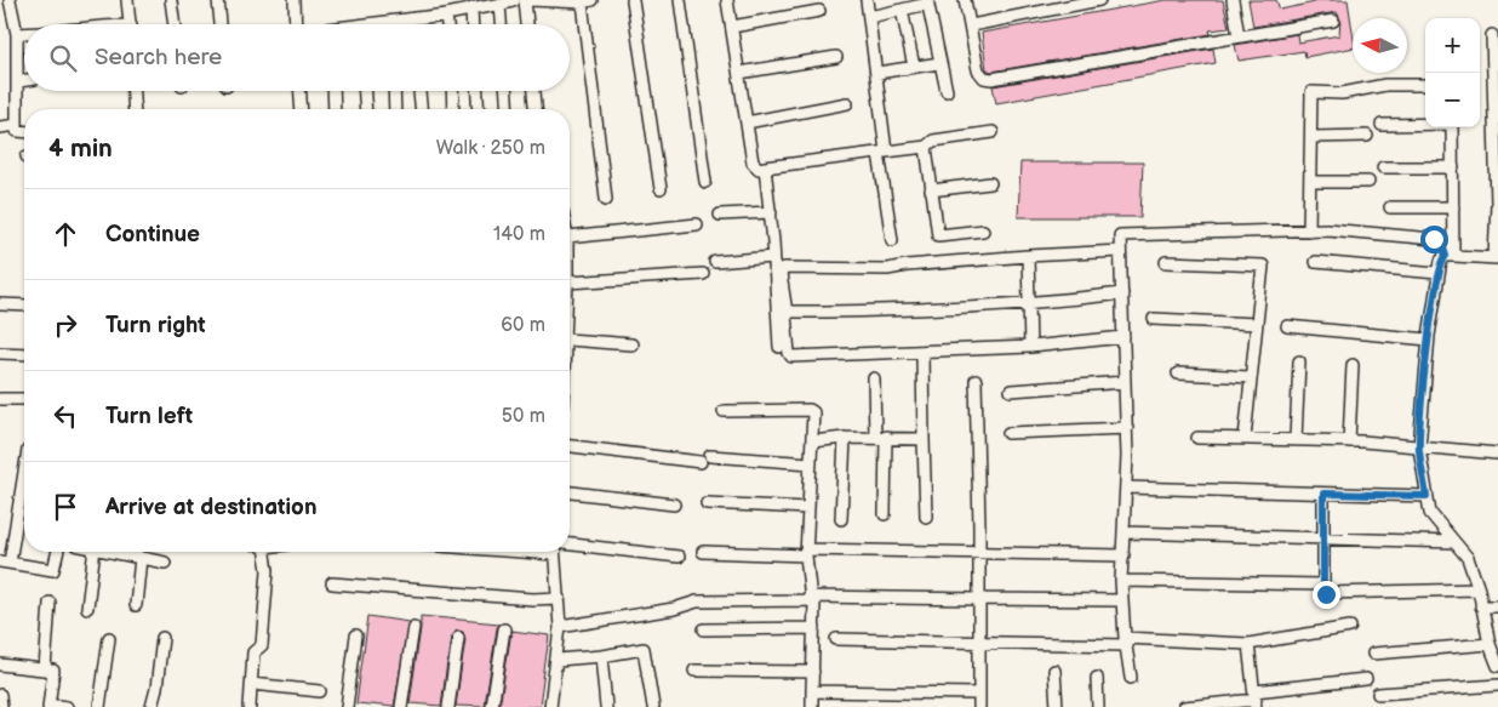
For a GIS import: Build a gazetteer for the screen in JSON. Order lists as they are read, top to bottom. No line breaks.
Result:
{"north":"left","page":{"map_buttons":["+","−"],"search":"Search here","heading":["4 min","Walk · 250 m"],"list":[["Continue","140 m"],["Turn right","60 m"],["Turn left","50 m"],"Arrive at destination"]}}
